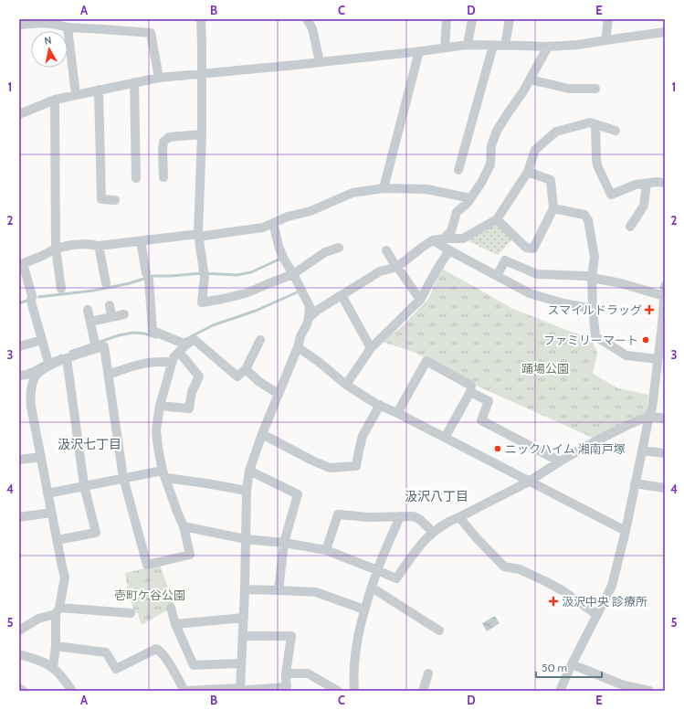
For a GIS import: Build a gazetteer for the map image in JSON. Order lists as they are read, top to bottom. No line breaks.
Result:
{"districts":["汲沢七丁目","汲沢八丁目"],"parks":["踊場公園","壱町ケ谷公園"],"places":{"health":["スマイルドラッグ","汲沢中央 診療所"],"other":["ファミリーマート","ニックハイム 湘南戸塚"]},"scale_bar":"50 m","north":"top","grid":{"columns":["A","B","C","D","E"],"rows":["1","2","3","4","5"]}}
